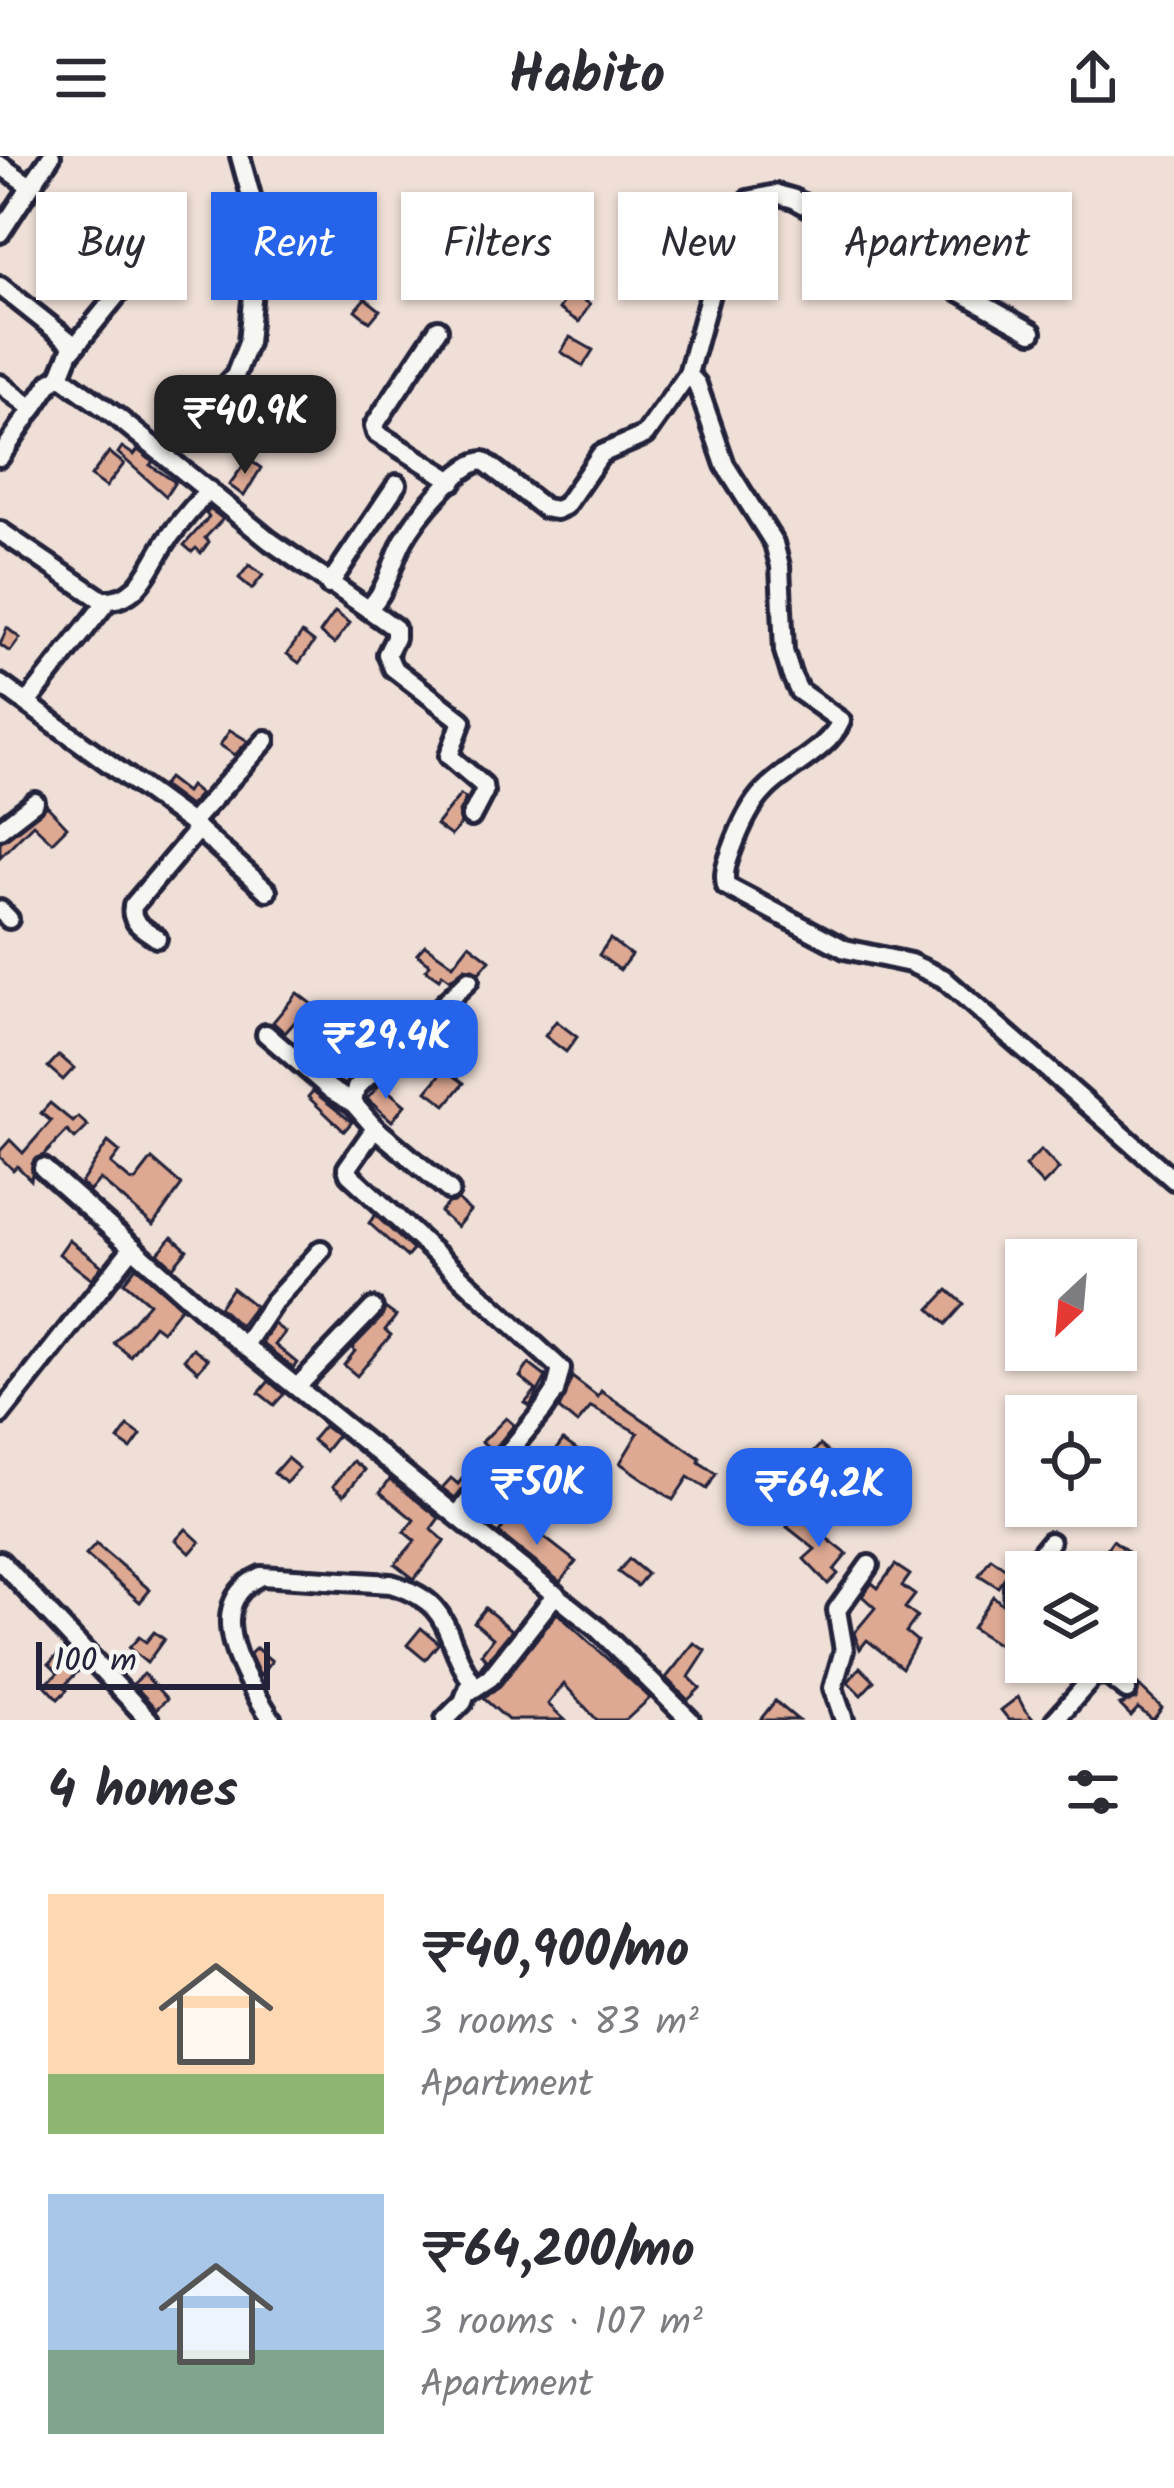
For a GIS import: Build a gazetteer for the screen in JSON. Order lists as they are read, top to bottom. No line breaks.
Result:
{"scale_bar":"100 m","north":"bottom left","page":{"header":"Habito","chip":["Buy","Rent","Filters","New","Apartment"],"price":["₹40.9K","₹29.4K","₹50K","₹64.2K"],"scale":"100 m","heading":"4 homes","list":[{"name":"₹40,900/mo","note":"3 rooms · 83 m² · Apartment"},{"name":"₹64,200/mo","note":"3 rooms · 107 m² · Apartment"}]}}
